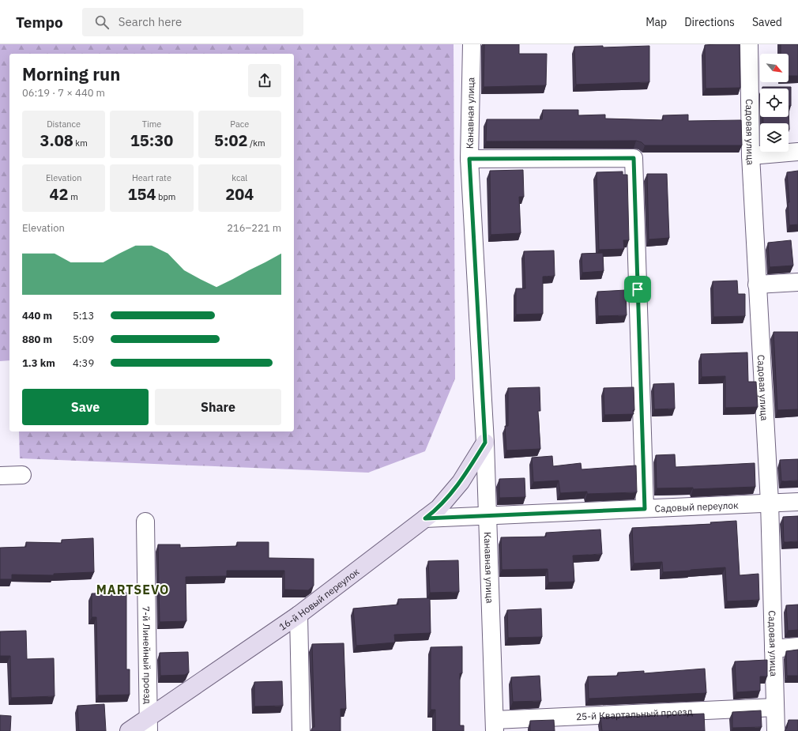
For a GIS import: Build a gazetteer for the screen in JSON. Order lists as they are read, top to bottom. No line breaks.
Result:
{"streets":{"street":["Канавная улица","Садовая улица","Садовый переулок","16-й Новый переулок","7-й Линейный проезд","25-й Квартальный проезд"]},"crossings":[["Канавная улица","Садовый переулок"],["Канавная улица","16-й Новый переулок"],["Канавная улица","25-й Квартальный проезд"],["Садовая улица","Садовый переулок"],["Садовая улица","25-й Квартальный проезд"],["Садовый переулок","16-й Новый переулок"],["16-й Новый переулок","7-й Линейный проезд"]],"districts":["MARTSEVO"],"north":"bottom right","page":{"header":"Tempo","search":"Search here","nav":["Map","Directions","Saved"],"heading":["Morning run","06:19 · 7 × 440 m"],"stats":[["Distance","3.08 km"],["Time","15:30"],["Pace","5:02 /km"],["Elevation","42 m"],["Heart rate","154 bpm"],["kcal","204"]],"chart":["Elevation","216–221 m"],"list":[{"name":"440 m","note":"5:13"},{"name":"880 m","note":"5:09"},{"name":"1.3 km","note":"4:39"}],"buttons":["Save","Share"]}}
